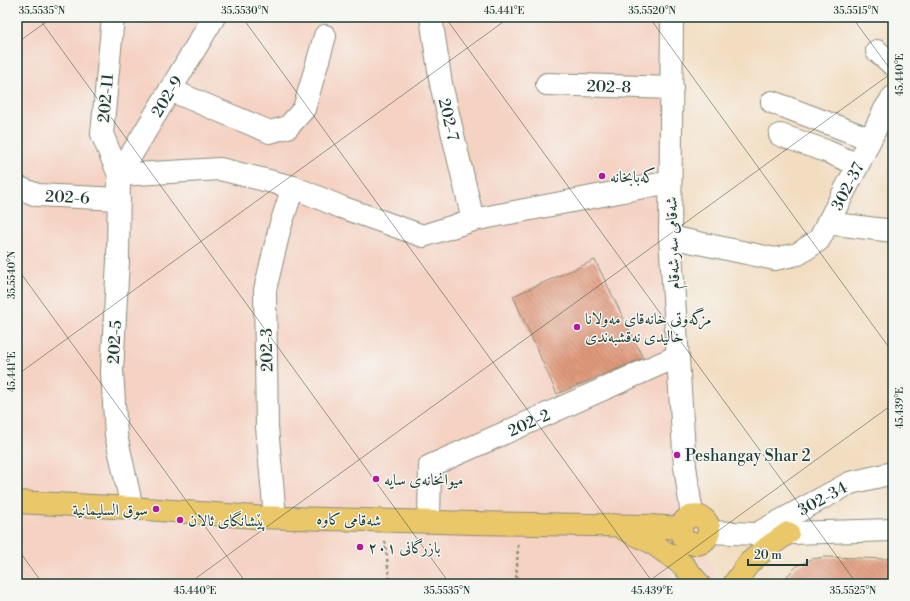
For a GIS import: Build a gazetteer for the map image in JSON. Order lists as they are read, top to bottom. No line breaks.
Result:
{"streets":{"main road":["شەقامی کاوە"],"street":["202-8","202-9","202-11","202-7","302-37","202-6","شەقامی سەرشەقام","202-5","202-3","202-2","302-34"]},"crossings":[["202-8","شەقامی سەرشەقام"],["202-9","202-11"],["202-9","202-5"],["202-11","202-5"],["302-37","شەقامی سەرشەقام"],["202-6","202-5"],["شەقامی سەرشەقام","202-2"],["شەقامی سەرشەقام","شەقامی کاوە"],["202-5","شەقامی کاوە"],["202-3","شەقامی کاوە"],["202-2","شەقامی کاوە"]],"places":["کەبابخانە","مزگەوتی خانەقای مەولانا خالیدی نەقشبەندی","Peshangay Shar 2","میوانخانەی سایە","سوق السليمانية","پێشانگای ئالان","بازرگانی ٢٠١"],"scale_bar":"20 m","coordinates":["35.5535°N","35.5530°N","45.441°E","35.5520°N","35.5515°N","45.440°E","35.5540°N","45.439°E","35.5525°N"]}
